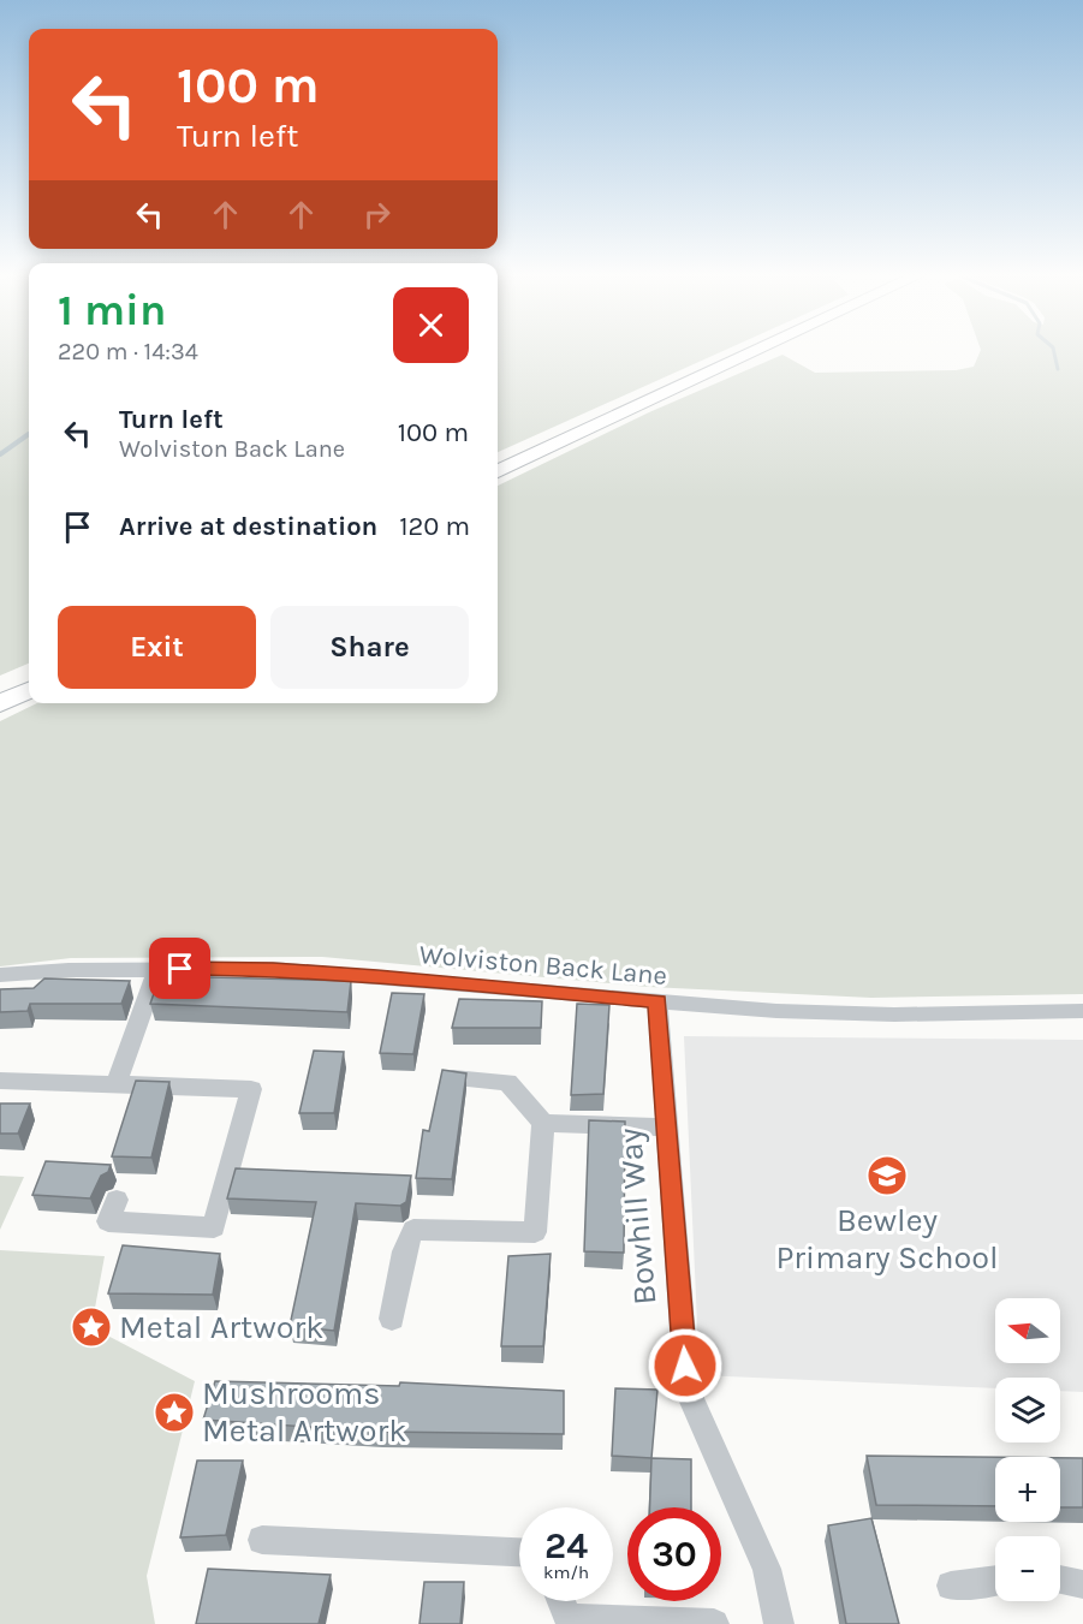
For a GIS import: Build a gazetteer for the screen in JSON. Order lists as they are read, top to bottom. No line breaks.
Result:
{"streets":{"street":["Wolviston Back Lane","Bowhill Way"]},"crossings":[["Wolviston Back Lane","Bowhill Way"]],"places":{"school or university":["Bewley Primary School"],"place":["Metal Artwork","Mushrooms Metal Artwork"]},"north":"left","page":{"turn":["100 m","Turn left"],"heading":["1 min","220 m · 14:34"],"list":[{"name":"Turn left","note":"Wolviston Back Lane","value":"100 m"},{"name":"Arrive at destination","value":"120 m"}],"buttons":["Exit","Share"],"map_buttons":["+","−"],"speed":"24 km/h","limit":"30"}}
